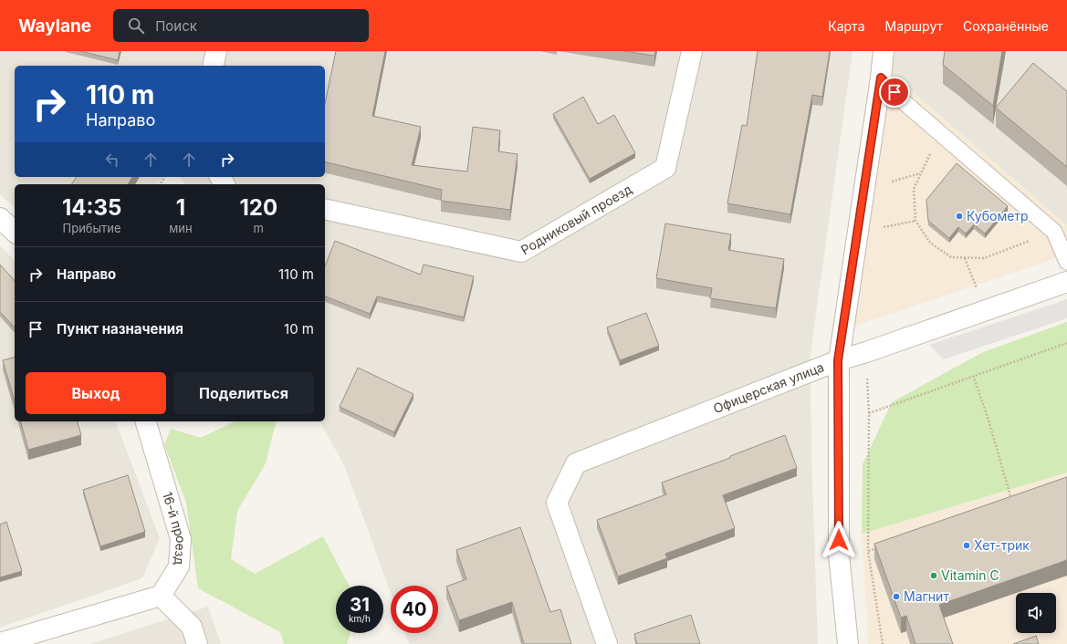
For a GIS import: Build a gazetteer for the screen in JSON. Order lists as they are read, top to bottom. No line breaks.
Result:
{"streets":{"street":["Родниковый проезд","Офицерская улица","16-й проезд"]},"places":["Кубометр","Хет-трик","Vitamin C","Магнит"],"page":{"header":"Waylane","search":"Поиск","nav":["Карта","Маршрут","Сохранённые"],"turn":["110 m","Направо"],"eta":["14:35","Прибытие","1","мин","120","m"],"list":[{"name":"Направо","value":"110 m"},{"name":"Пункт назначения","value":"10 m"}],"buttons":["Выход","Поделиться"],"speed":"31 km/h","limit":"40"}}
